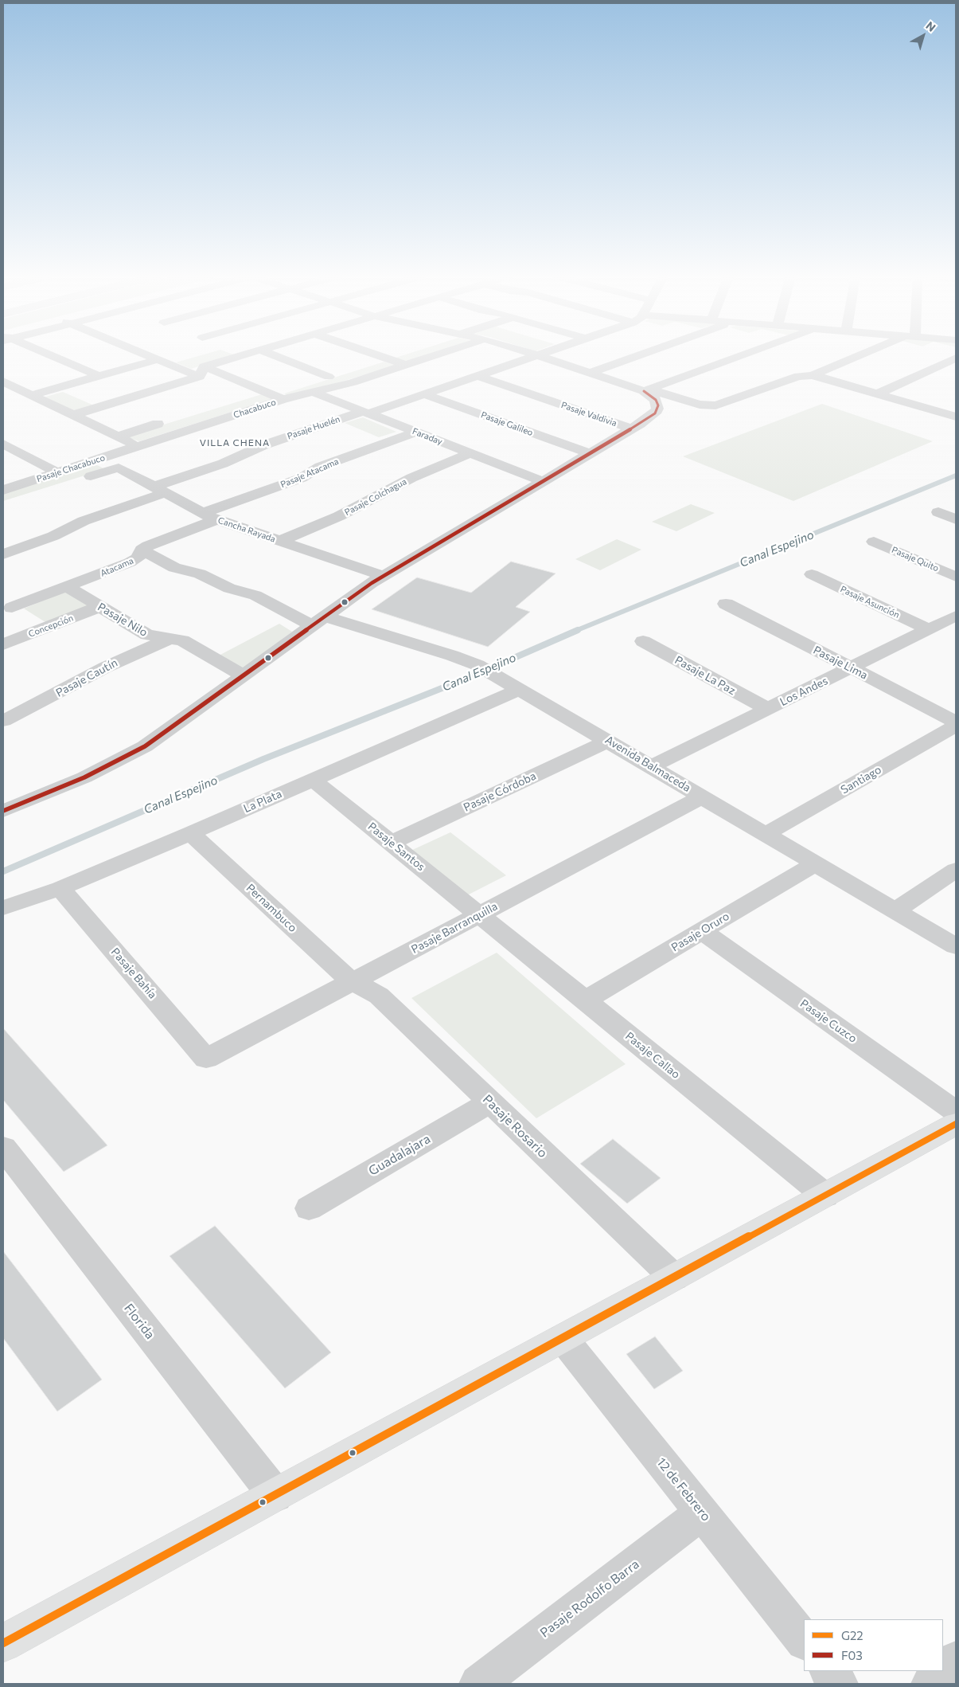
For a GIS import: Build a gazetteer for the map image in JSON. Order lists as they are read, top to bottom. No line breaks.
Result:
{"streets":{"street":["Chacabuco","Pasaje Valdivia","Pasaje Galileo","Pasaje Huelén","Faraday","Pasaje Chacabuco","Pasaje Atacama","Pasaje Colchagua","Cancha Rayada","Pasaje Quito","Atacama","Pasaje Asunción","Pasaje Nilo","Concepción","Pasaje Lima","Pasaje La Paz","Pasaje Cautín","Los Andes","Avenida Balmaceda","Santiago","Pasaje Córdoba","La Plata","Pasaje Santos","Pernambuco","Pasaje Barranquilla","Pasaje Oruro","Pasaje Bahía","Pasaje Cuzco","Pasaje Callao","Pasaje Rosario","Guadalajara","Florida","12 de Febrero","Pasaje Rodolfo Barra"]},"crossings":[["Chacabuco","Faraday"],["Chacabuco","Pasaje Chacabuco"],["Pasaje Valdivia","Pasaje Huelén"],["Pasaje Galileo","Pasaje Huelén"],["Pasaje Huelén","Faraday"],["Pasaje Huelén","Cancha Rayada"],["Faraday","Pasaje Atacama"],["Faraday","Pasaje Colchagua"],["Pasaje Chacabuco","Cancha Rayada"],["Pasaje Atacama","Cancha Rayada"],["Pasaje Atacama","Atacama"],["Pasaje Colchagua","Cancha Rayada"],["Cancha Rayada","Atacama"],["Atacama","Pasaje Nilo"],["Atacama","Avenida Balmaceda"],["Pasaje Asunción","Los Andes"],["Pasaje Nilo","Concepción"],["Pasaje Nilo","Pasaje Cautín"],["Pasaje Lima","Los Andes"],["Pasaje La Paz","Los Andes"],["Los Andes","Avenida Balmaceda"],["Avenida Balmaceda","Santiago"],["Avenida Balmaceda","Pasaje Córdoba"],["Avenida Balmaceda","La Plata"],["Avenida Balmaceda","Pasaje Barranquilla"],["Avenida Balmaceda","Pasaje Oruro"],["Pasaje Córdoba","Pasaje Santos"],["La Plata","Pasaje Santos"],["La Plata","Pernambuco"],["La Plata","Pasaje Bahía"],["Pasaje Santos","Pasaje Barranquilla"],["Pasaje Santos","Pasaje Callao"],["Pernambuco","Pasaje Barranquilla"],["Pernambuco","Pasaje Rosario"],["Pasaje Barranquilla","Pasaje Bahía"],["Pasaje Barranquilla","Pasaje Callao"],["Pasaje Barranquilla","Pasaje Rosario"],["Pasaje Oruro","Pasaje Cuzco"],["Pasaje Oruro","Pasaje Callao"],["Pasaje Rosario","Guadalajara"],["12 de Febrero","Pasaje Rodolfo Barra"]],"districts":["VILLA CHENA"],"water":["Canal Espejino"],"lines":["transit line F03","transit line G22"],"legend":["G22","F03"],"north":"top right"}
